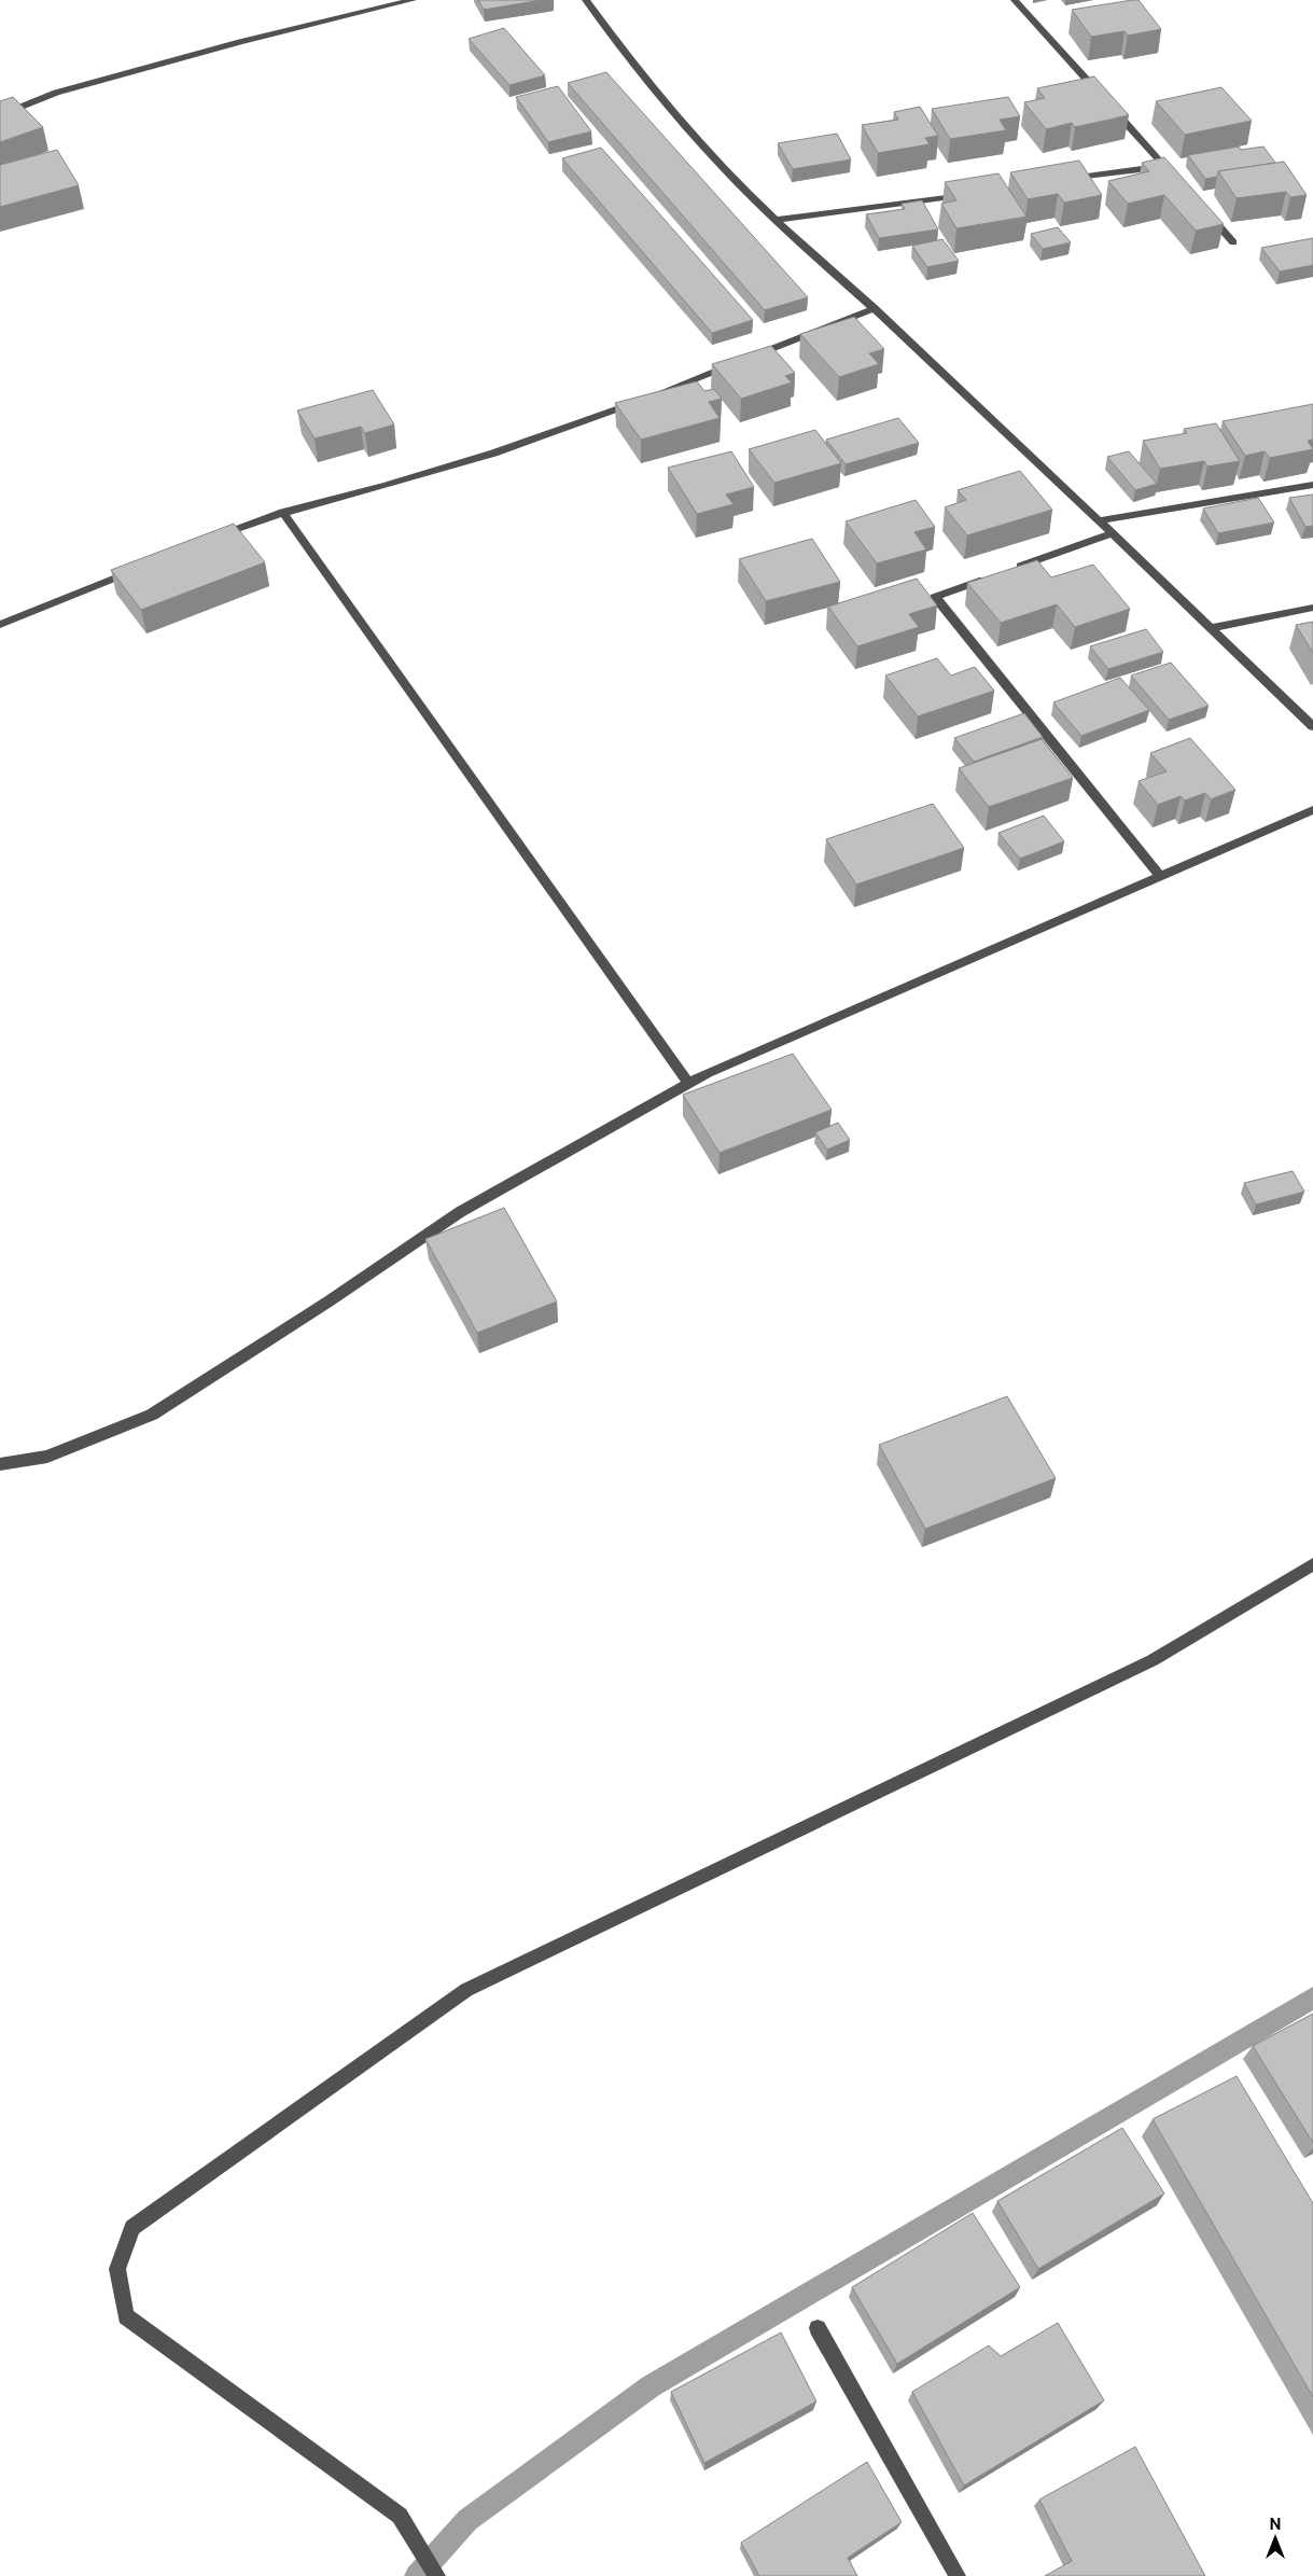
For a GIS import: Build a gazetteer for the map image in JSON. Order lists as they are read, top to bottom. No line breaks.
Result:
{"north":"top"}
